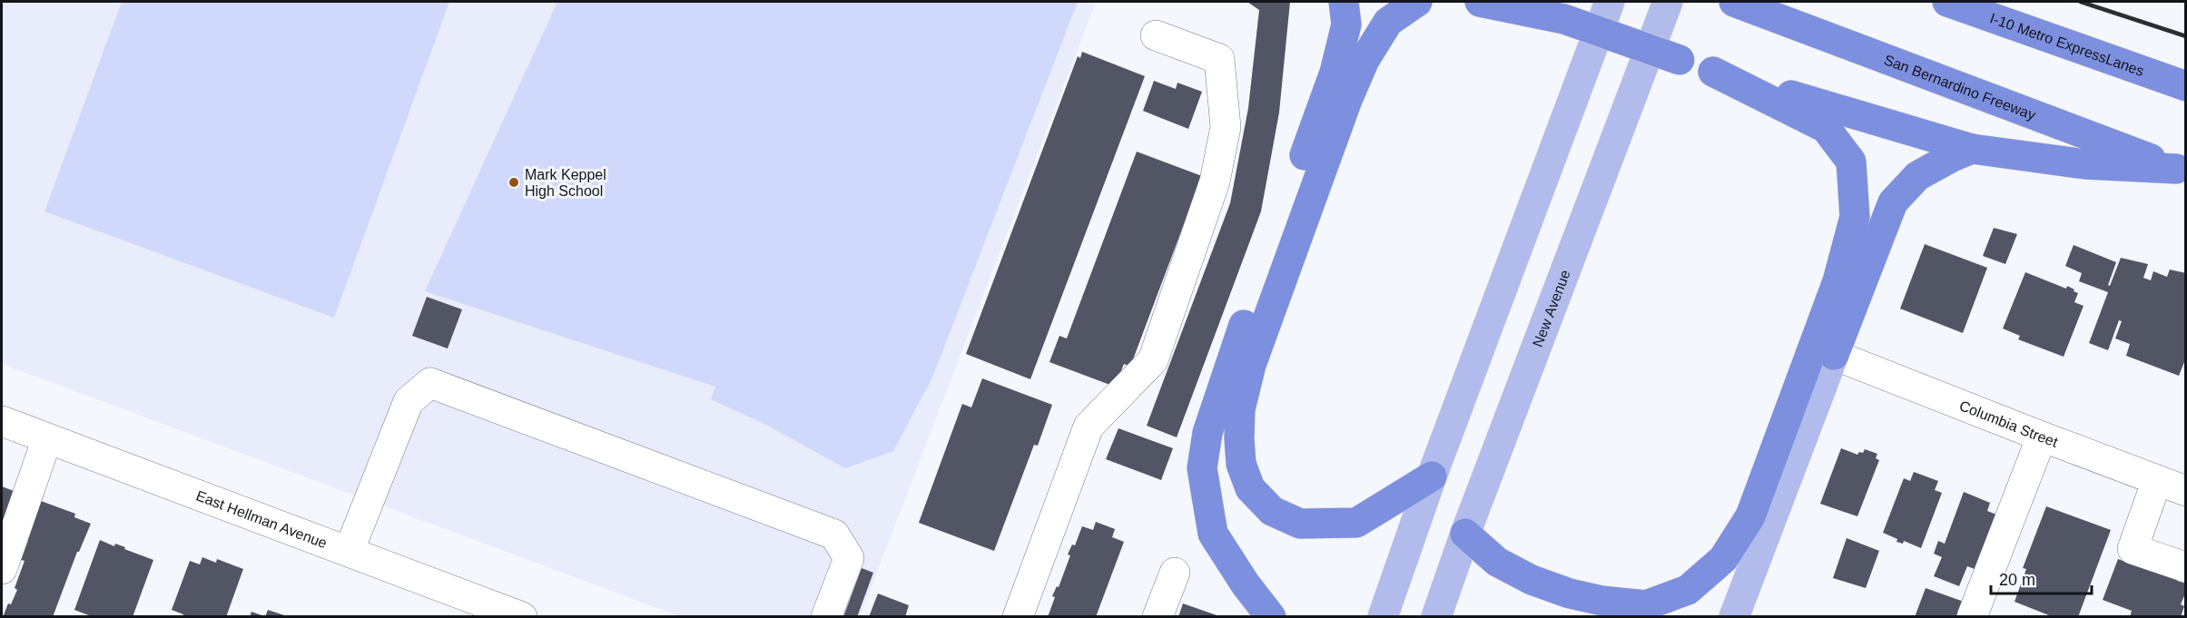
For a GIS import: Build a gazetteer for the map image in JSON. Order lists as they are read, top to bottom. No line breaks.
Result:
{"streets":{"highway":["I-10 Metro ExpressLanes","San Bernardino Freeway"],"main road":["New Avenue"],"street":["Columbia Street","East Hellman Avenue"]},"places":["Mark Keppel High School"],"scale_bar":"20 m"}
